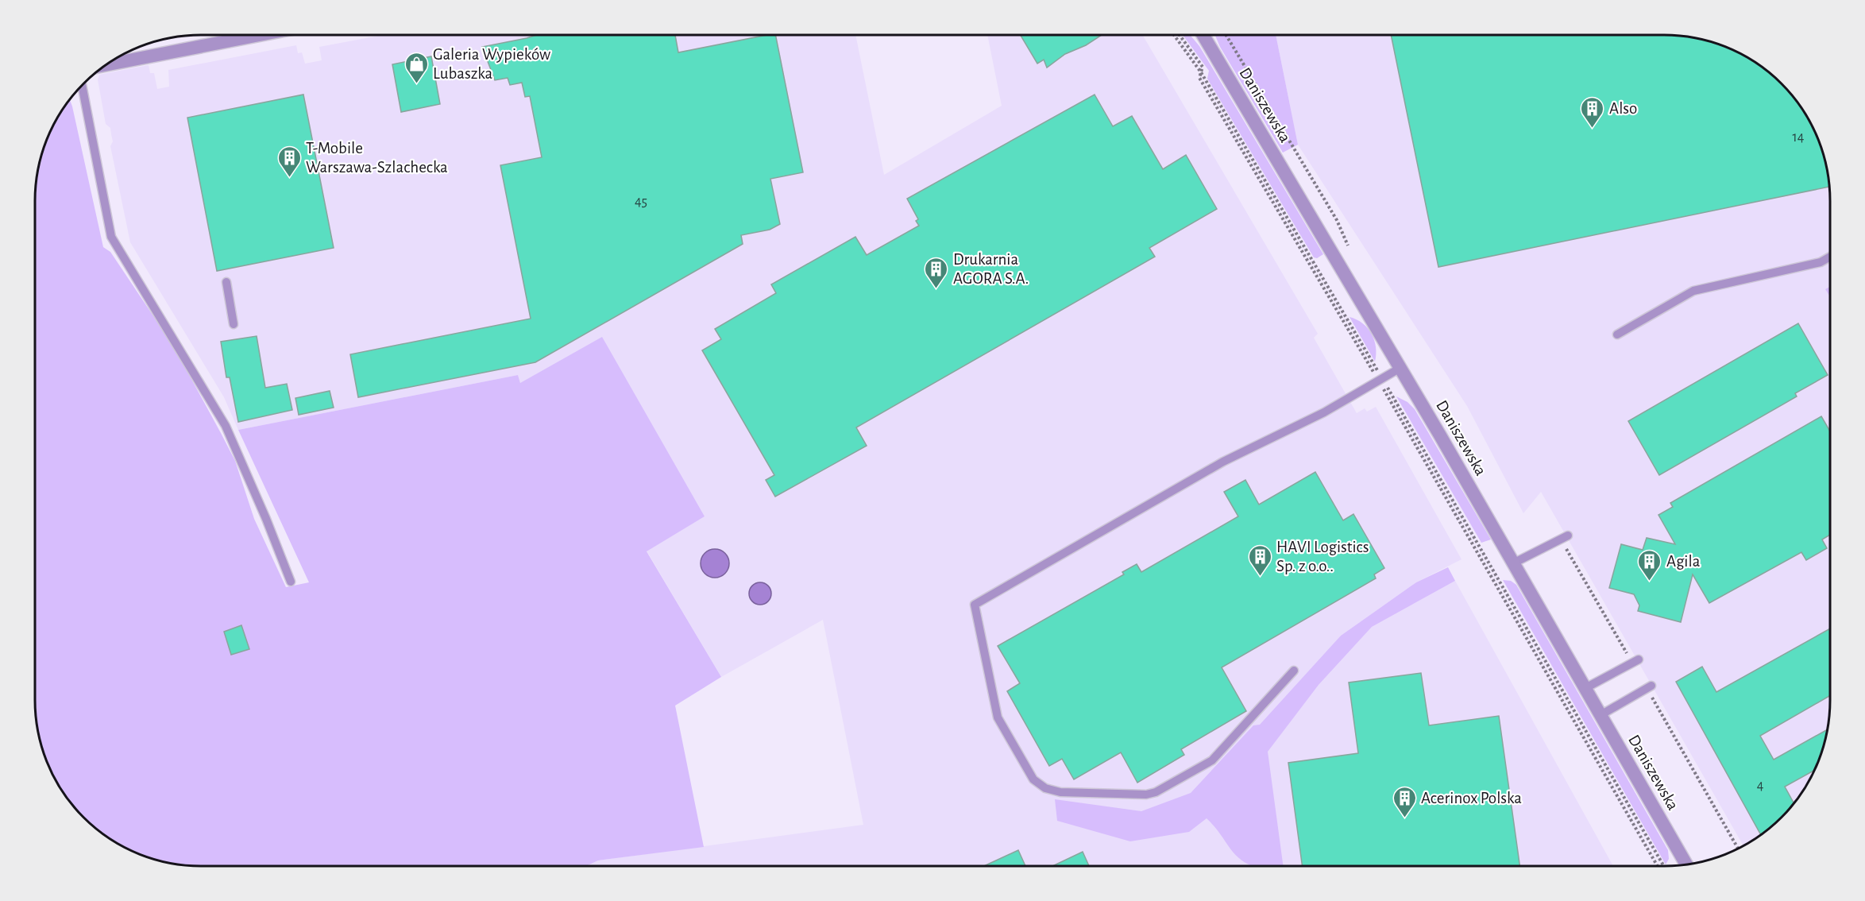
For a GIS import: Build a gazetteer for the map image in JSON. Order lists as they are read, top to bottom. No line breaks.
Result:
{"streets":{"street":["Daniszewska"]},"places":{"shop":["Galeria Wypieków Lubaszka"],"building":["Also","T-Mobile Warszawa-Szlachecka","Drukarnia AGORA S.A.","HAVI Logistics Sp. z o.o..","Agila","Acerinox Polska"]},"house_numbers":["14","45","4"]}
